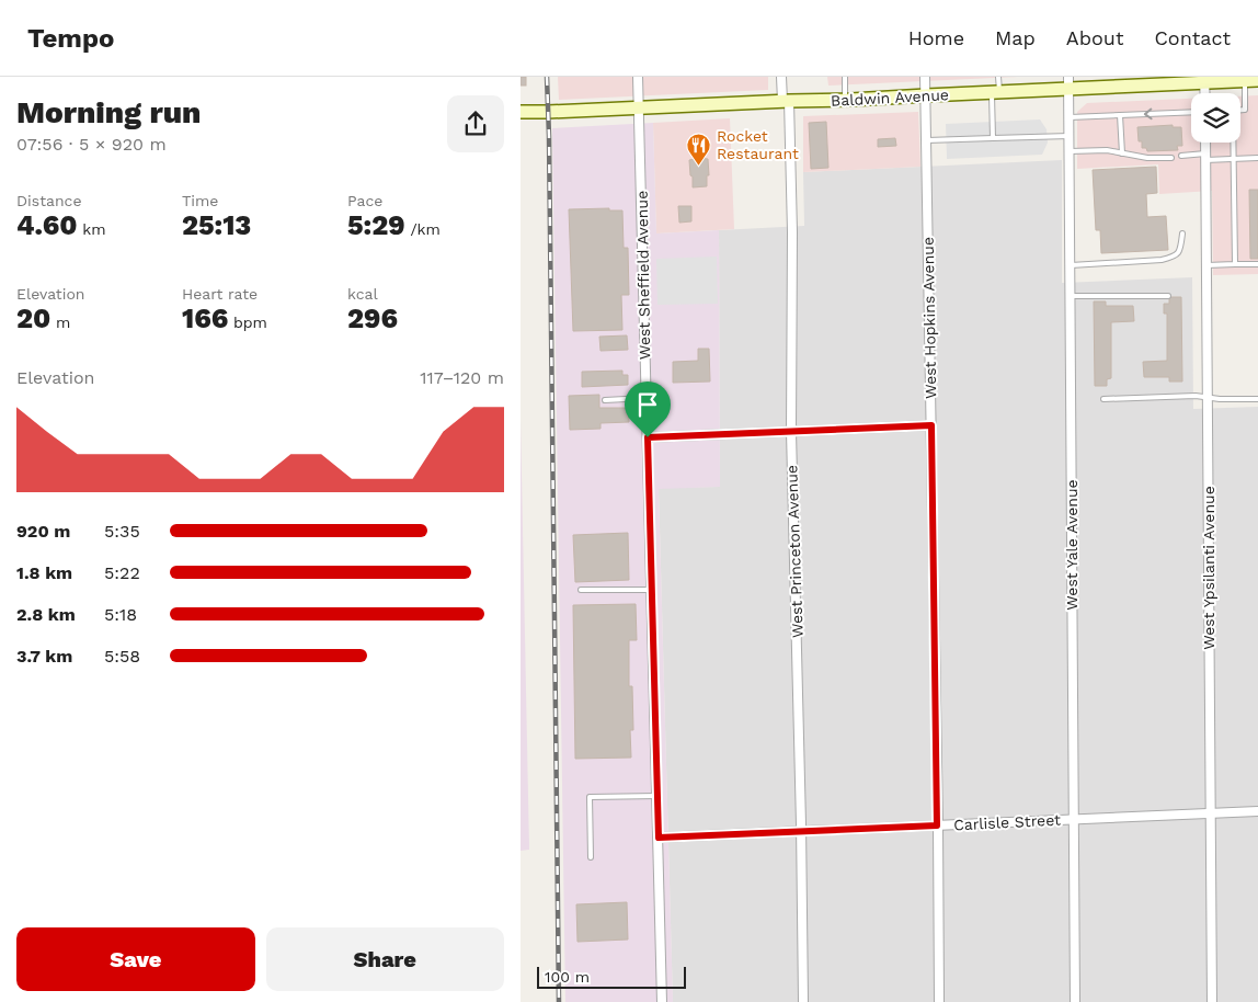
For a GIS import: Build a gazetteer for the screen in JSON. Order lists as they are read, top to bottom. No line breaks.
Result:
{"streets":{"main road":["Baldwin Avenue"],"street":["West Sheffield Avenue","West Hopkins Avenue","West Yale Avenue","West Princeton Avenue","West Ypsilanti Avenue","Carlisle Street"]},"crossings":[["Baldwin Avenue","West Sheffield Avenue"],["Baldwin Avenue","West Hopkins Avenue"],["Baldwin Avenue","West Yale Avenue"],["Baldwin Avenue","West Princeton Avenue"],["West Sheffield Avenue","Carlisle Street"],["West Hopkins Avenue","Carlisle Street"],["West Yale Avenue","Carlisle Street"],["West Princeton Avenue","Carlisle Street"],["West Ypsilanti Avenue","Carlisle Street"]],"places":{"restaurant":["Rocket Restaurant"]},"scale_bar":"100 m","page":{"header":"Tempo","nav":["Home","Map","About","Contact"],"heading":["Morning run","07:56 · 5 × 920 m"],"stats":[["Distance","4.60 km"],["Time","25:13"],["Pace","5:29 /km"],["Elevation","20 m"],["Heart rate","166 bpm"],["kcal","296"]],"chart":["Elevation","117–120 m"],"list":[{"name":"920 m","note":"5:35"},{"name":"1.8 km","note":"5:22"},{"name":"2.8 km","note":"5:18"},{"name":"3.7 km","note":"5:58"}],"buttons":["Save","Share"],"scale":"100 m"}}
